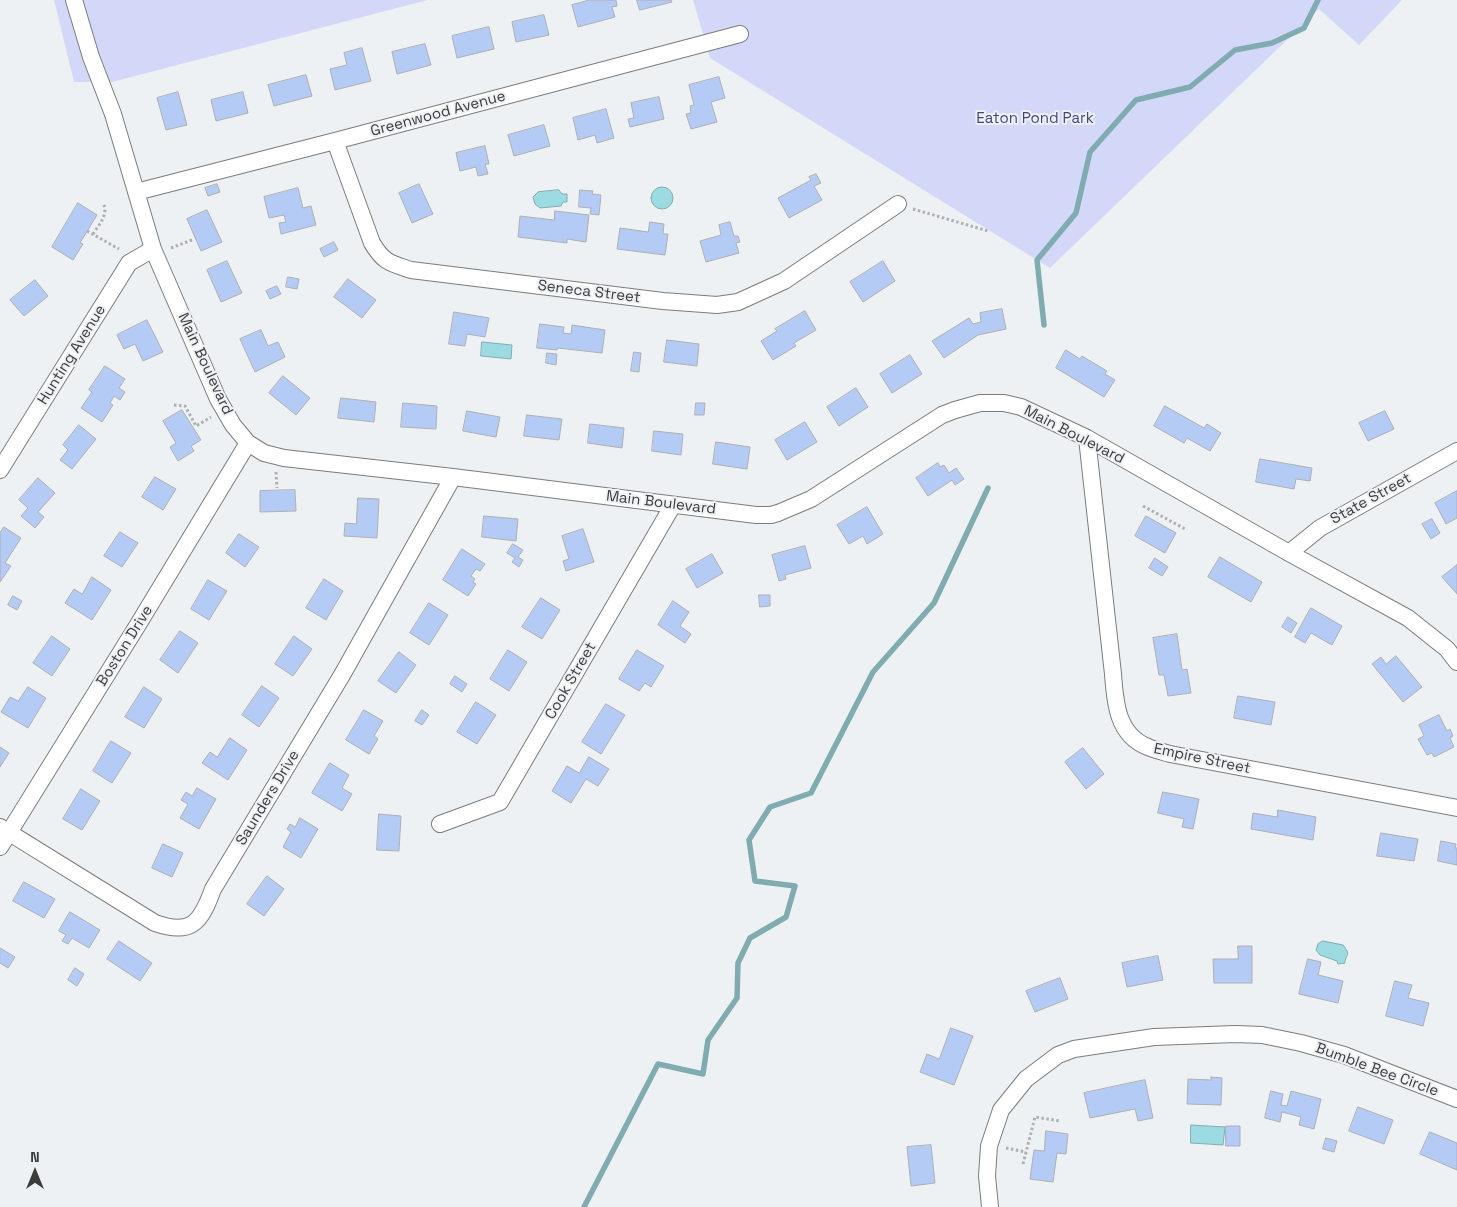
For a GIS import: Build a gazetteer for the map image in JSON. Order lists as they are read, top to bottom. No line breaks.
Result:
{"streets":{"street":["Greenwood Avenue","Seneca Street","Hunting Avenue","Main Boulevard","State Street","Boston Drive","Cook Street","Empire Street","Saunders Drive","Bumble Bee Circle"]},"crossings":[["Greenwood Avenue","Seneca Street"],["Greenwood Avenue","Main Boulevard"],["Hunting Avenue","Main Boulevard"],["Main Boulevard","State Street"],["Main Boulevard","Boston Drive"],["Main Boulevard","Cook Street"],["Main Boulevard","Empire Street"],["Main Boulevard","Saunders Drive"],["Boston Drive","Saunders Drive"]],"parks":["Eaton Pond Park"],"north":"top"}
